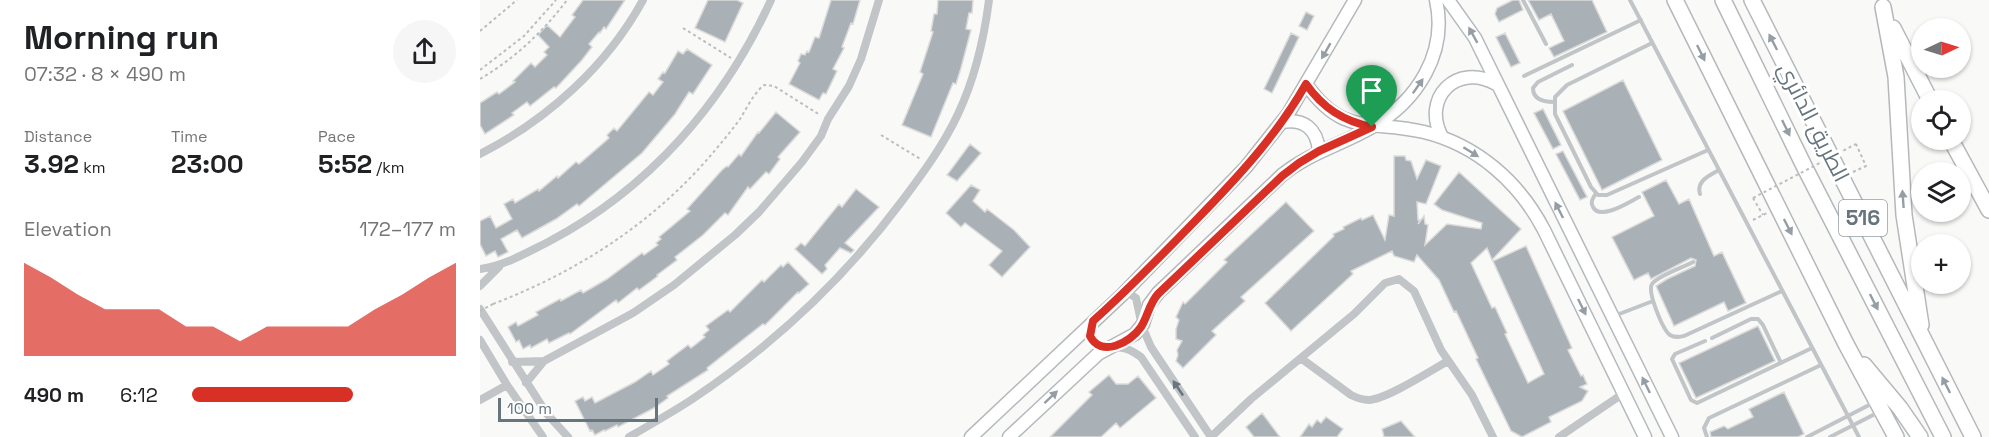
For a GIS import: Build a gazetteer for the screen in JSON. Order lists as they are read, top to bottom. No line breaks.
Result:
{"streets":{"highway":["الطريق الدائري","516"]},"scale_bar":"100 m","north":"right","page":{"heading":["Morning run","07:32 · 8 × 490 m"],"map_buttons":"+","stats":[["Distance","3.92 km"],["Time","23:00"],["Pace","5:52 /km"]],"chart":["Elevation","172–177 m"],"list":[{"name":"490 m","note":"6:12"}],"scale":"100 m"}}
